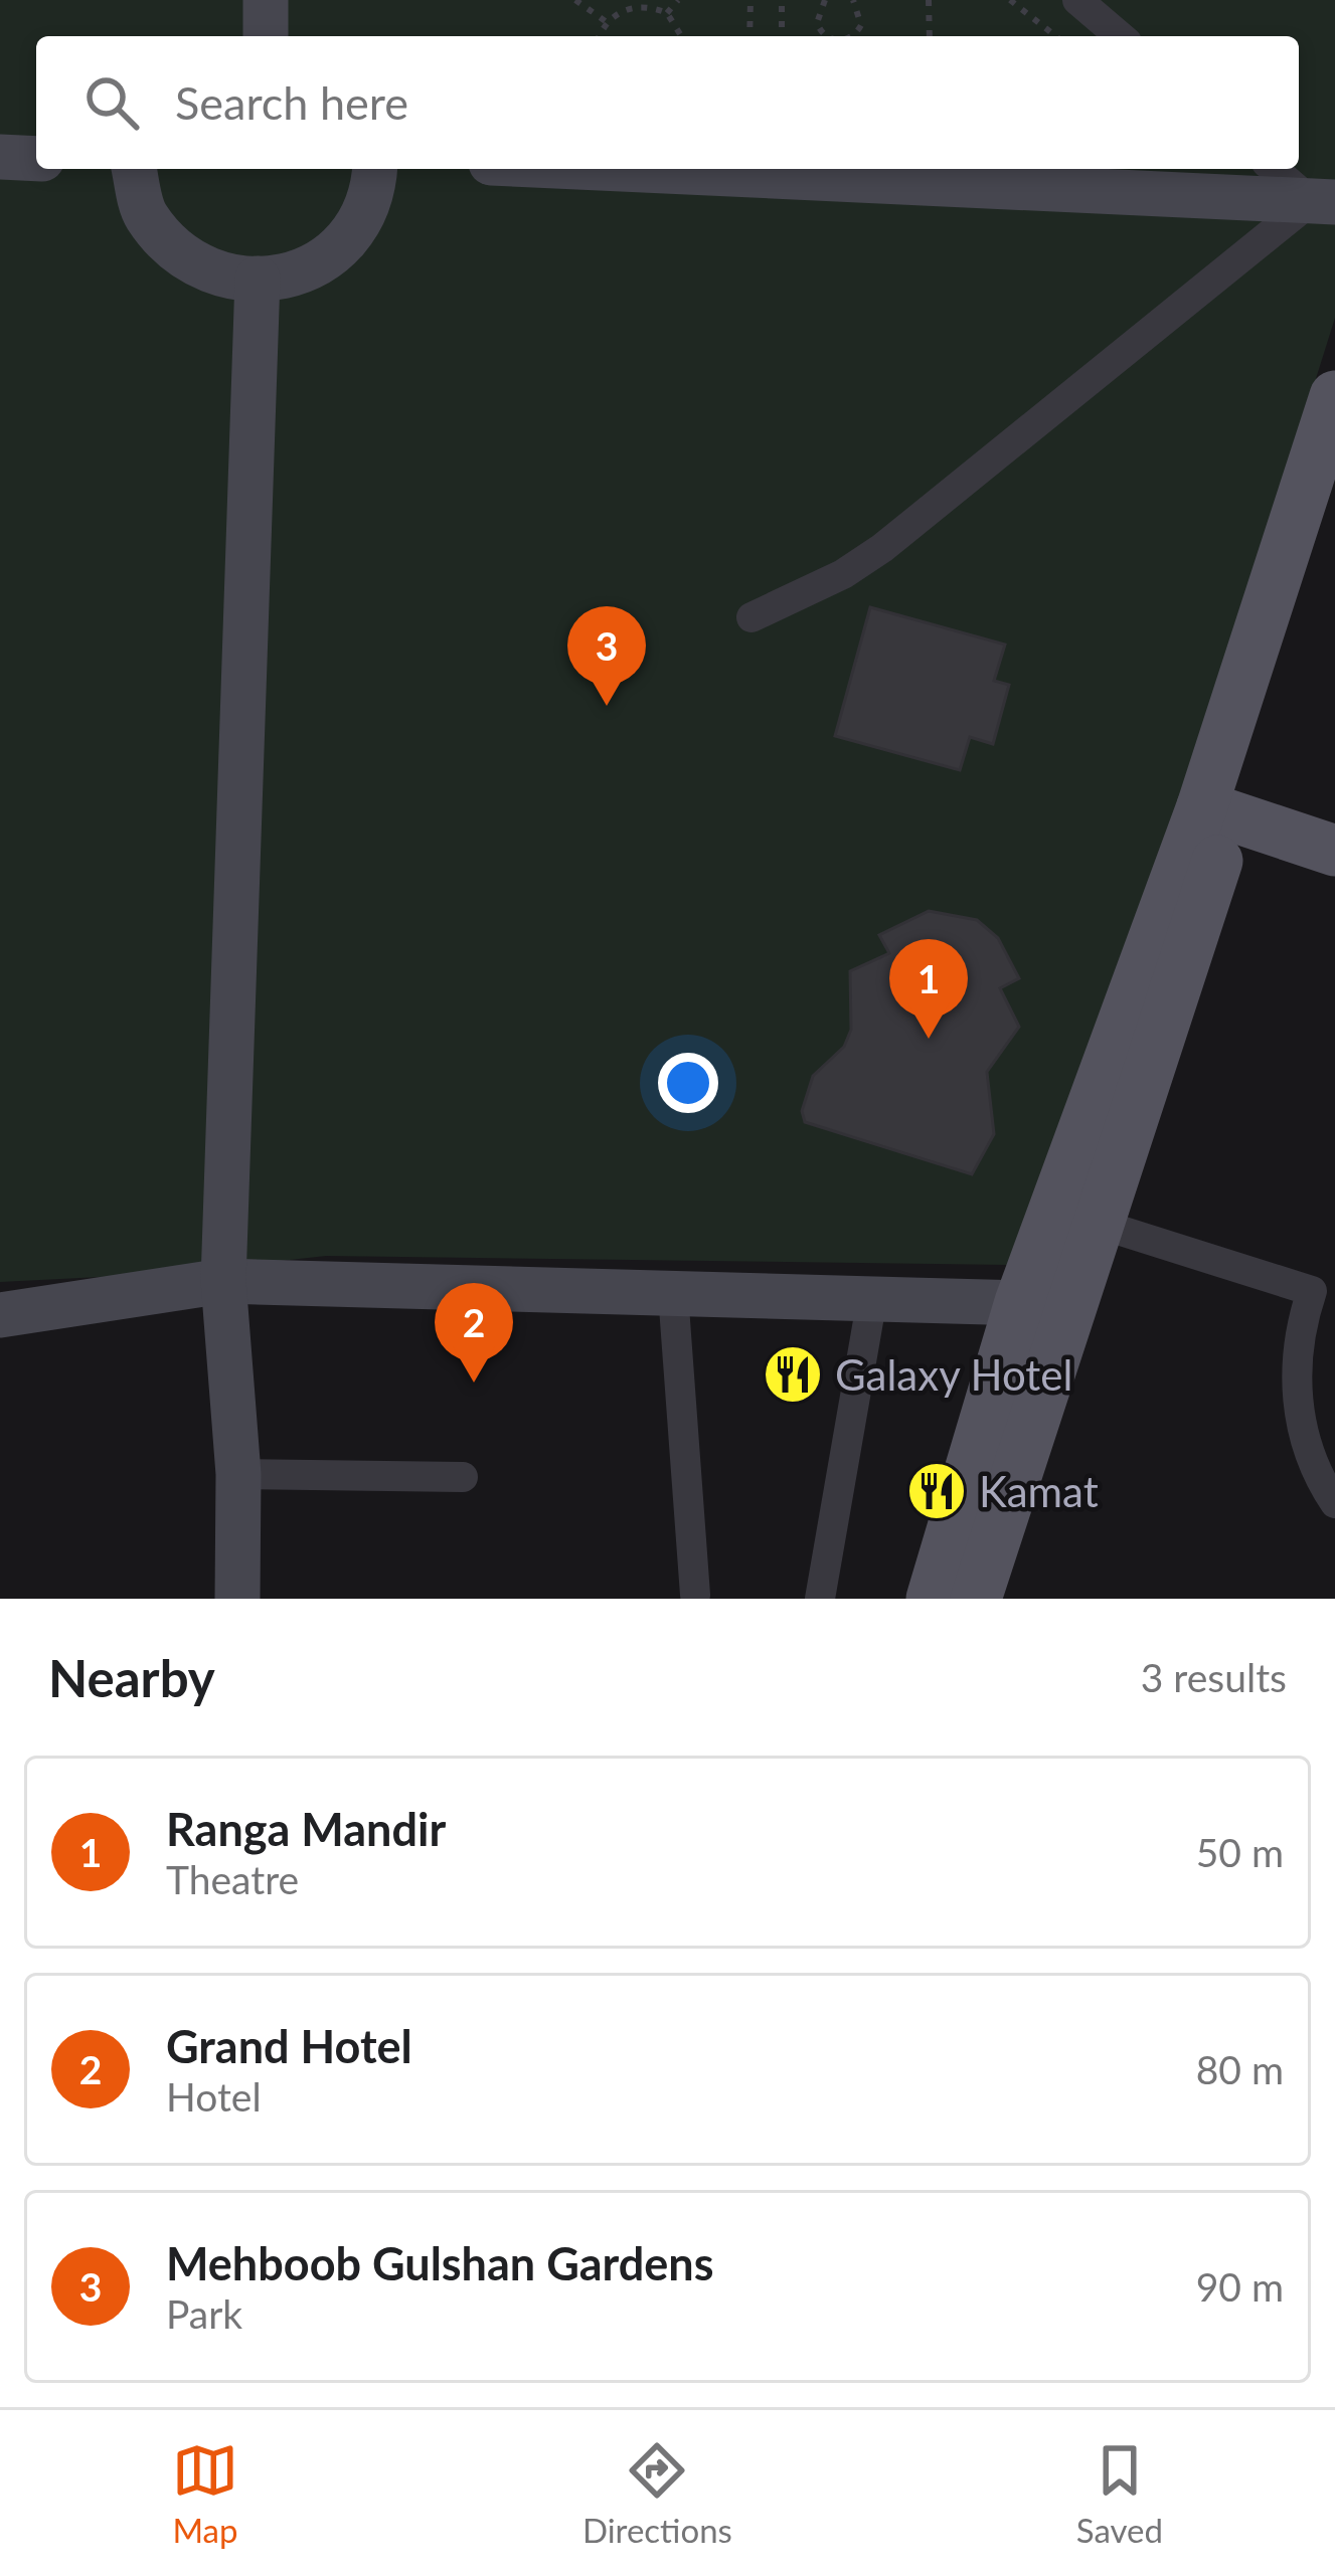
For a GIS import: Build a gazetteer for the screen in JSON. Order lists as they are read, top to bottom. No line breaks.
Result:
{"places":{"restaurant":["Galaxy Hotel","Kamat"]},"page":{"search":"Search here","pins":["3","1","2"],"heading":["Nearby","3 results"],"list":[{"mark":"1","name":"Ranga Mandir","note":"Theatre","value":"50 m"},{"mark":"2","name":"Grand Hotel","note":"Hotel","value":"80 m"},{"mark":"3","name":"Mehboob Gulshan Gardens","note":"Park","value":"90 m"}],"nav":["Map","Directions","Saved"]}}
